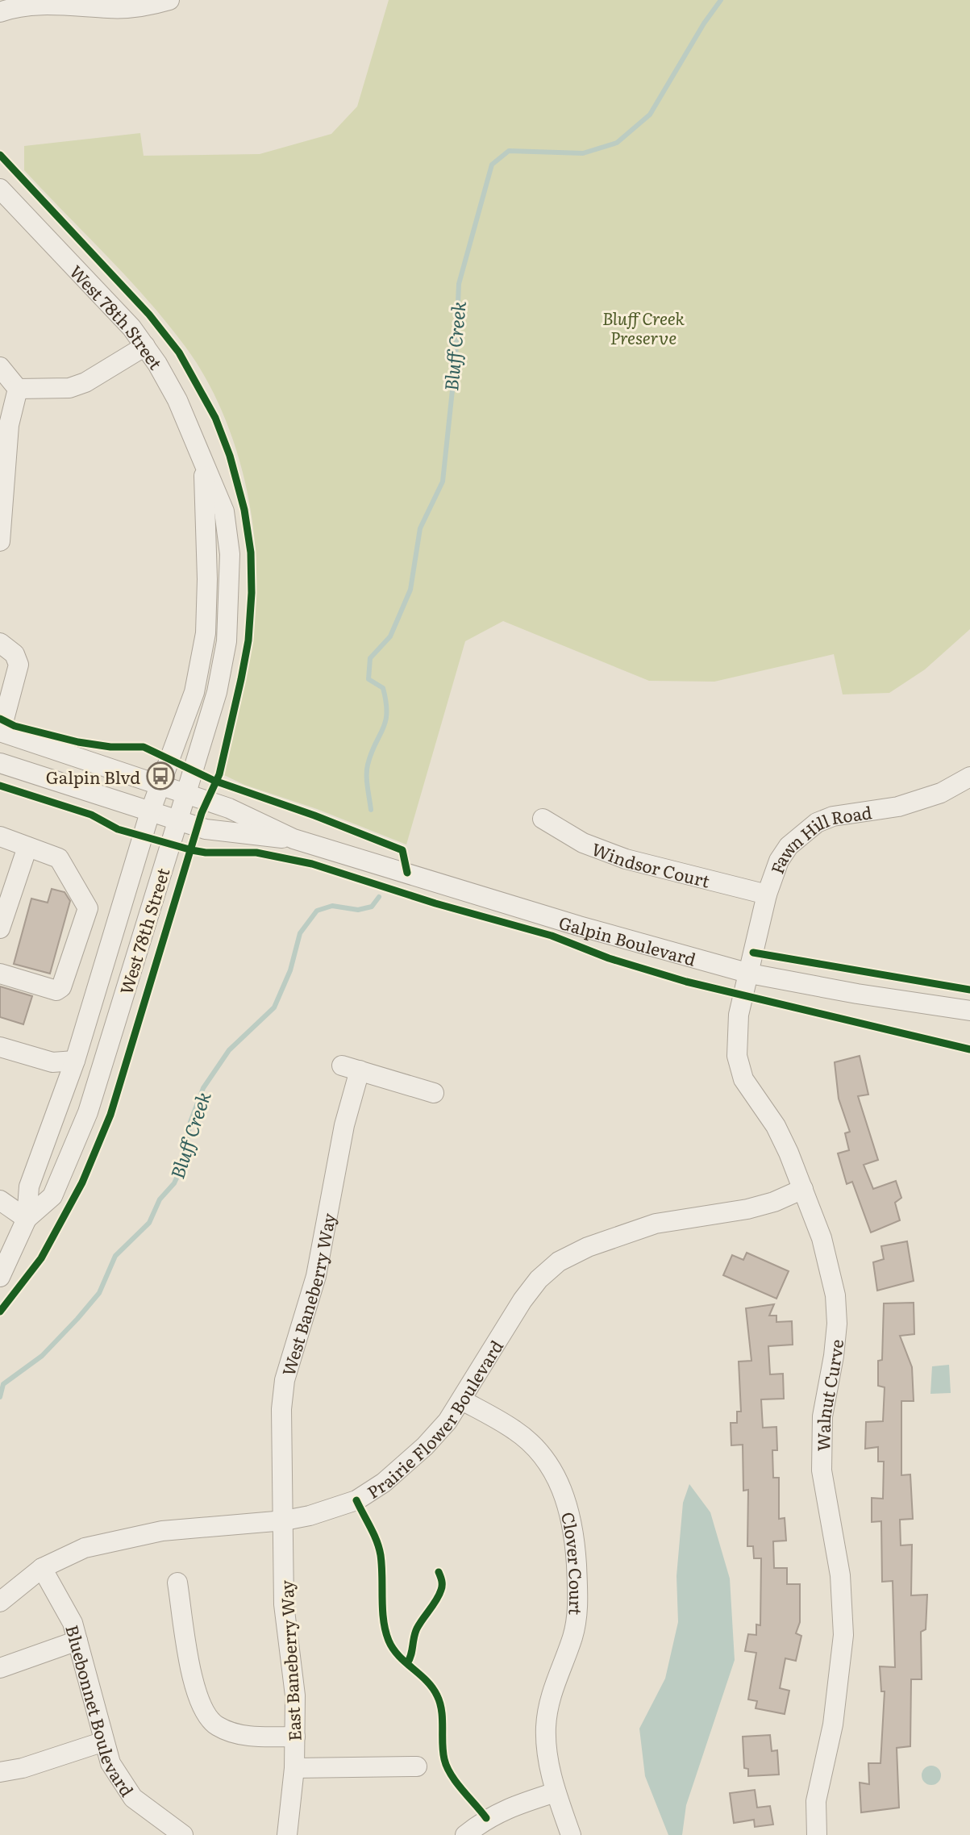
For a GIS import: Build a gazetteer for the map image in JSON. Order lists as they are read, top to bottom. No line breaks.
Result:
{"streets":{"street":["West 78th Street","Fawn Hill Road","Windsor Court","Galpin Boulevard","West Baneberry Way","Walnut Curve","Prairie Flower Boulevard","Clover Court","East Baneberry Way","Bluebonnet Boulevard"]},"crossings":[["West 78th Street","Galpin Boulevard"],["Fawn Hill Road","Windsor Court"],["Fawn Hill Road","Galpin Boulevard"],["Fawn Hill Road","Walnut Curve"],["Galpin Boulevard","Walnut Curve"],["West Baneberry Way","Prairie Flower Boulevard"],["West Baneberry Way","East Baneberry Way"],["Walnut Curve","Prairie Flower Boulevard"],["Prairie Flower Boulevard","Clover Court"],["Prairie Flower Boulevard","East Baneberry Way"],["Prairie Flower Boulevard","Bluebonnet Boulevard"]],"water":["Bluff Creek"],"parks":["Bluff Creek Preserve"],"places":{"bus stop":["Galpin Blvd"]}}
